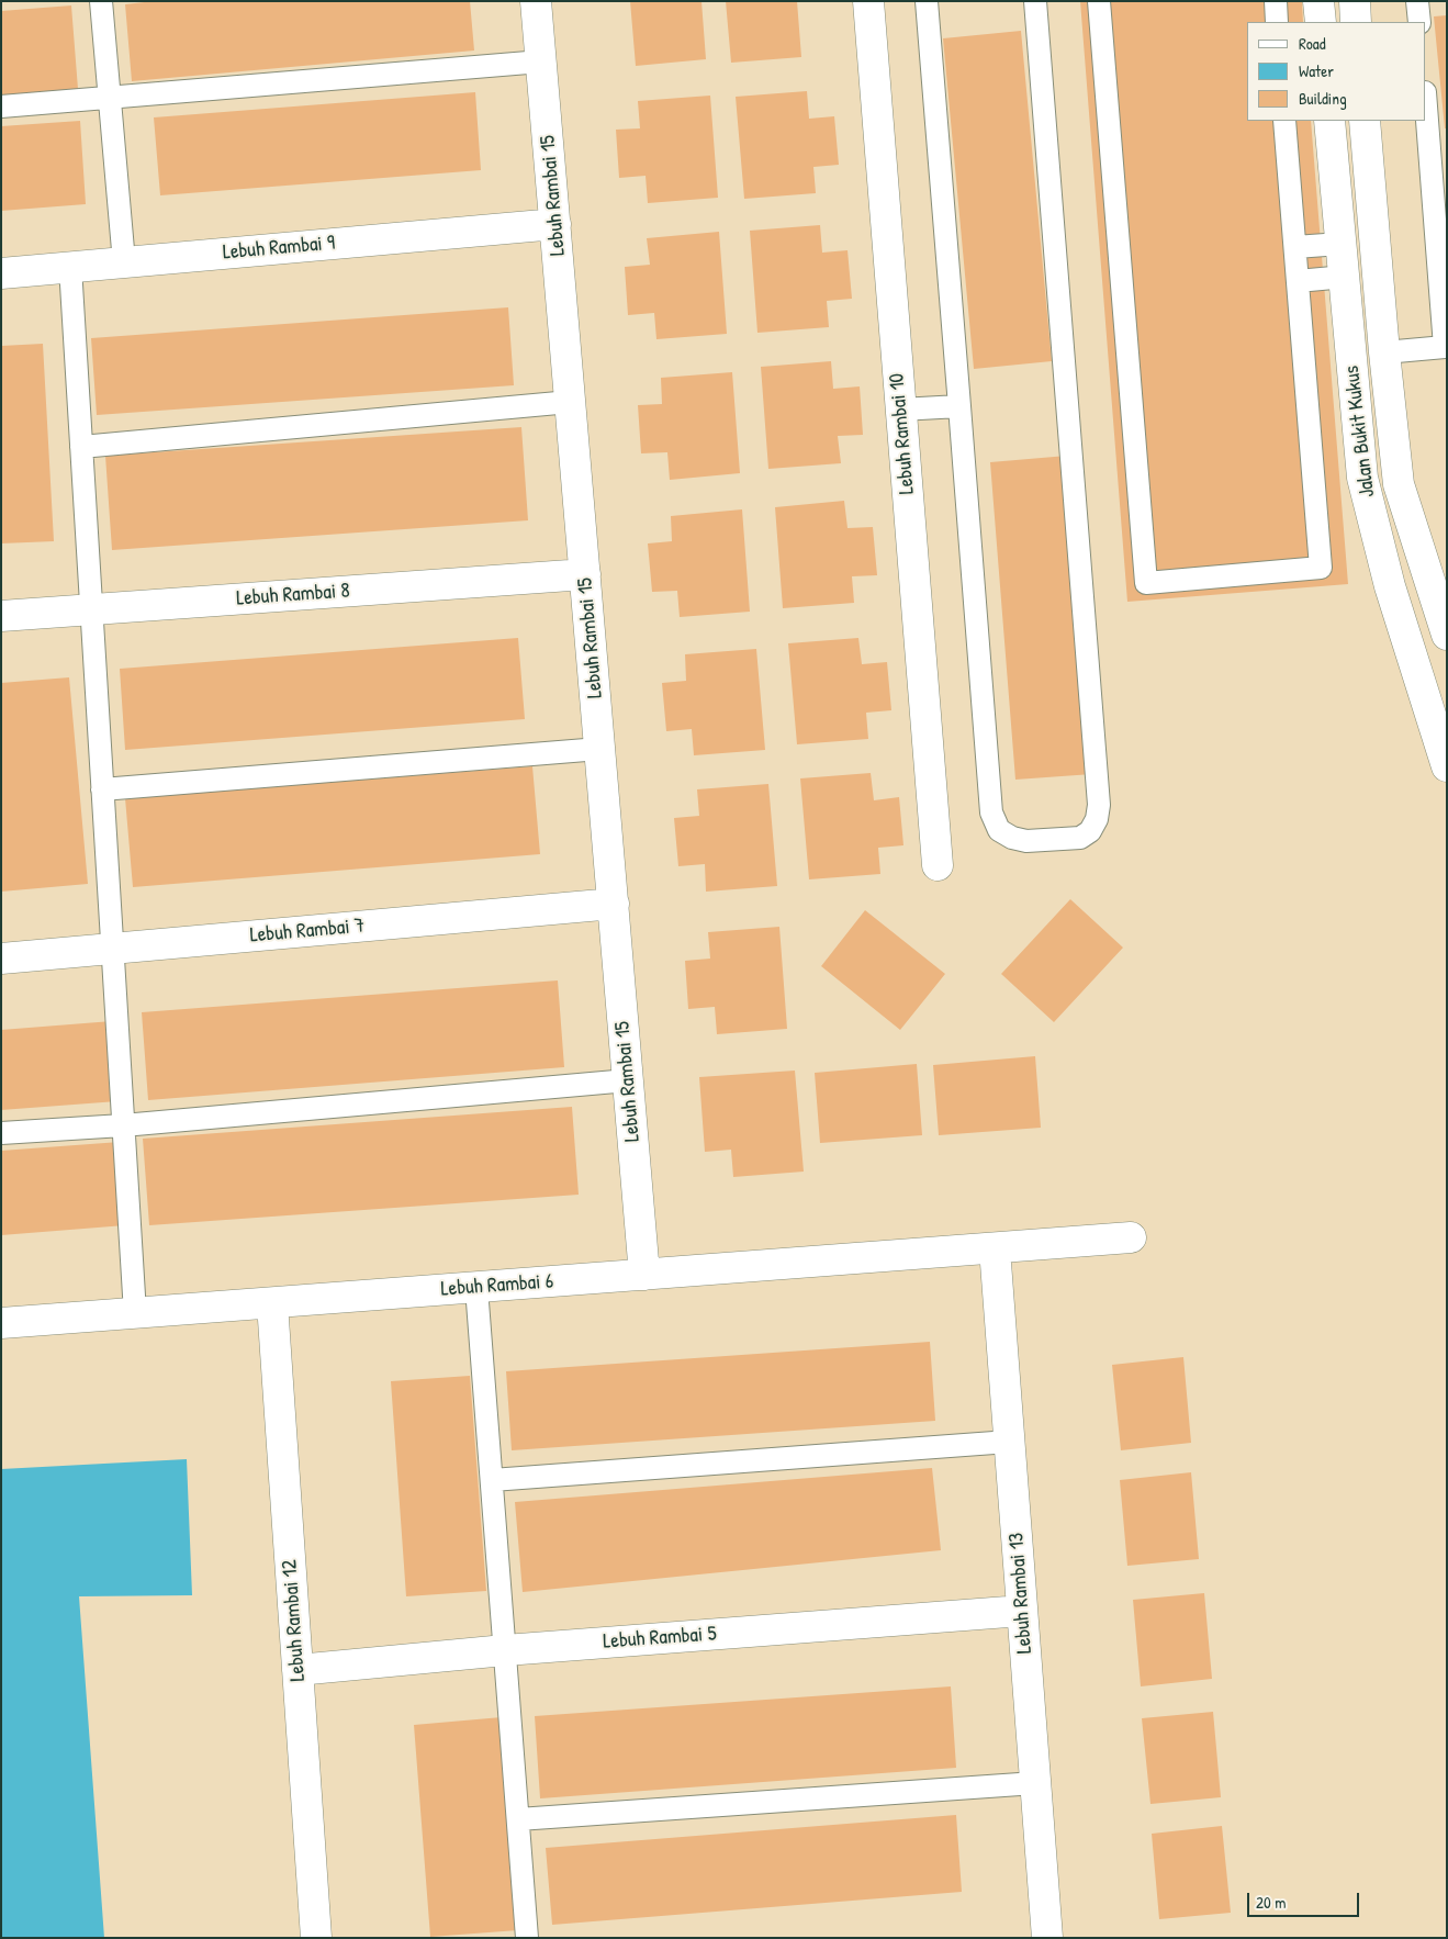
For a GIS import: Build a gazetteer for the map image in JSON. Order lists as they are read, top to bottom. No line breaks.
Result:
{"streets":{"street":["Lebuh Rambai 15","Lebuh Rambai 9","Jalan Bukit Kukus","Lebuh Rambai 10","Lebuh Rambai 8","Lebuh Rambai 7","Lebuh Rambai 6","Lebuh Rambai 13","Lebuh Rambai 12","Lebuh Rambai 5"]},"crossings":[["Lebuh Rambai 15","Lebuh Rambai 9"],["Lebuh Rambai 15","Lebuh Rambai 8"],["Lebuh Rambai 15","Lebuh Rambai 7"],["Lebuh Rambai 15","Lebuh Rambai 6"],["Lebuh Rambai 6","Lebuh Rambai 13"],["Lebuh Rambai 6","Lebuh Rambai 12"],["Lebuh Rambai 13","Lebuh Rambai 5"],["Lebuh Rambai 12","Lebuh Rambai 5"]],"legend":["Road","Water","Building"],"scale_bar":"20 m"}
